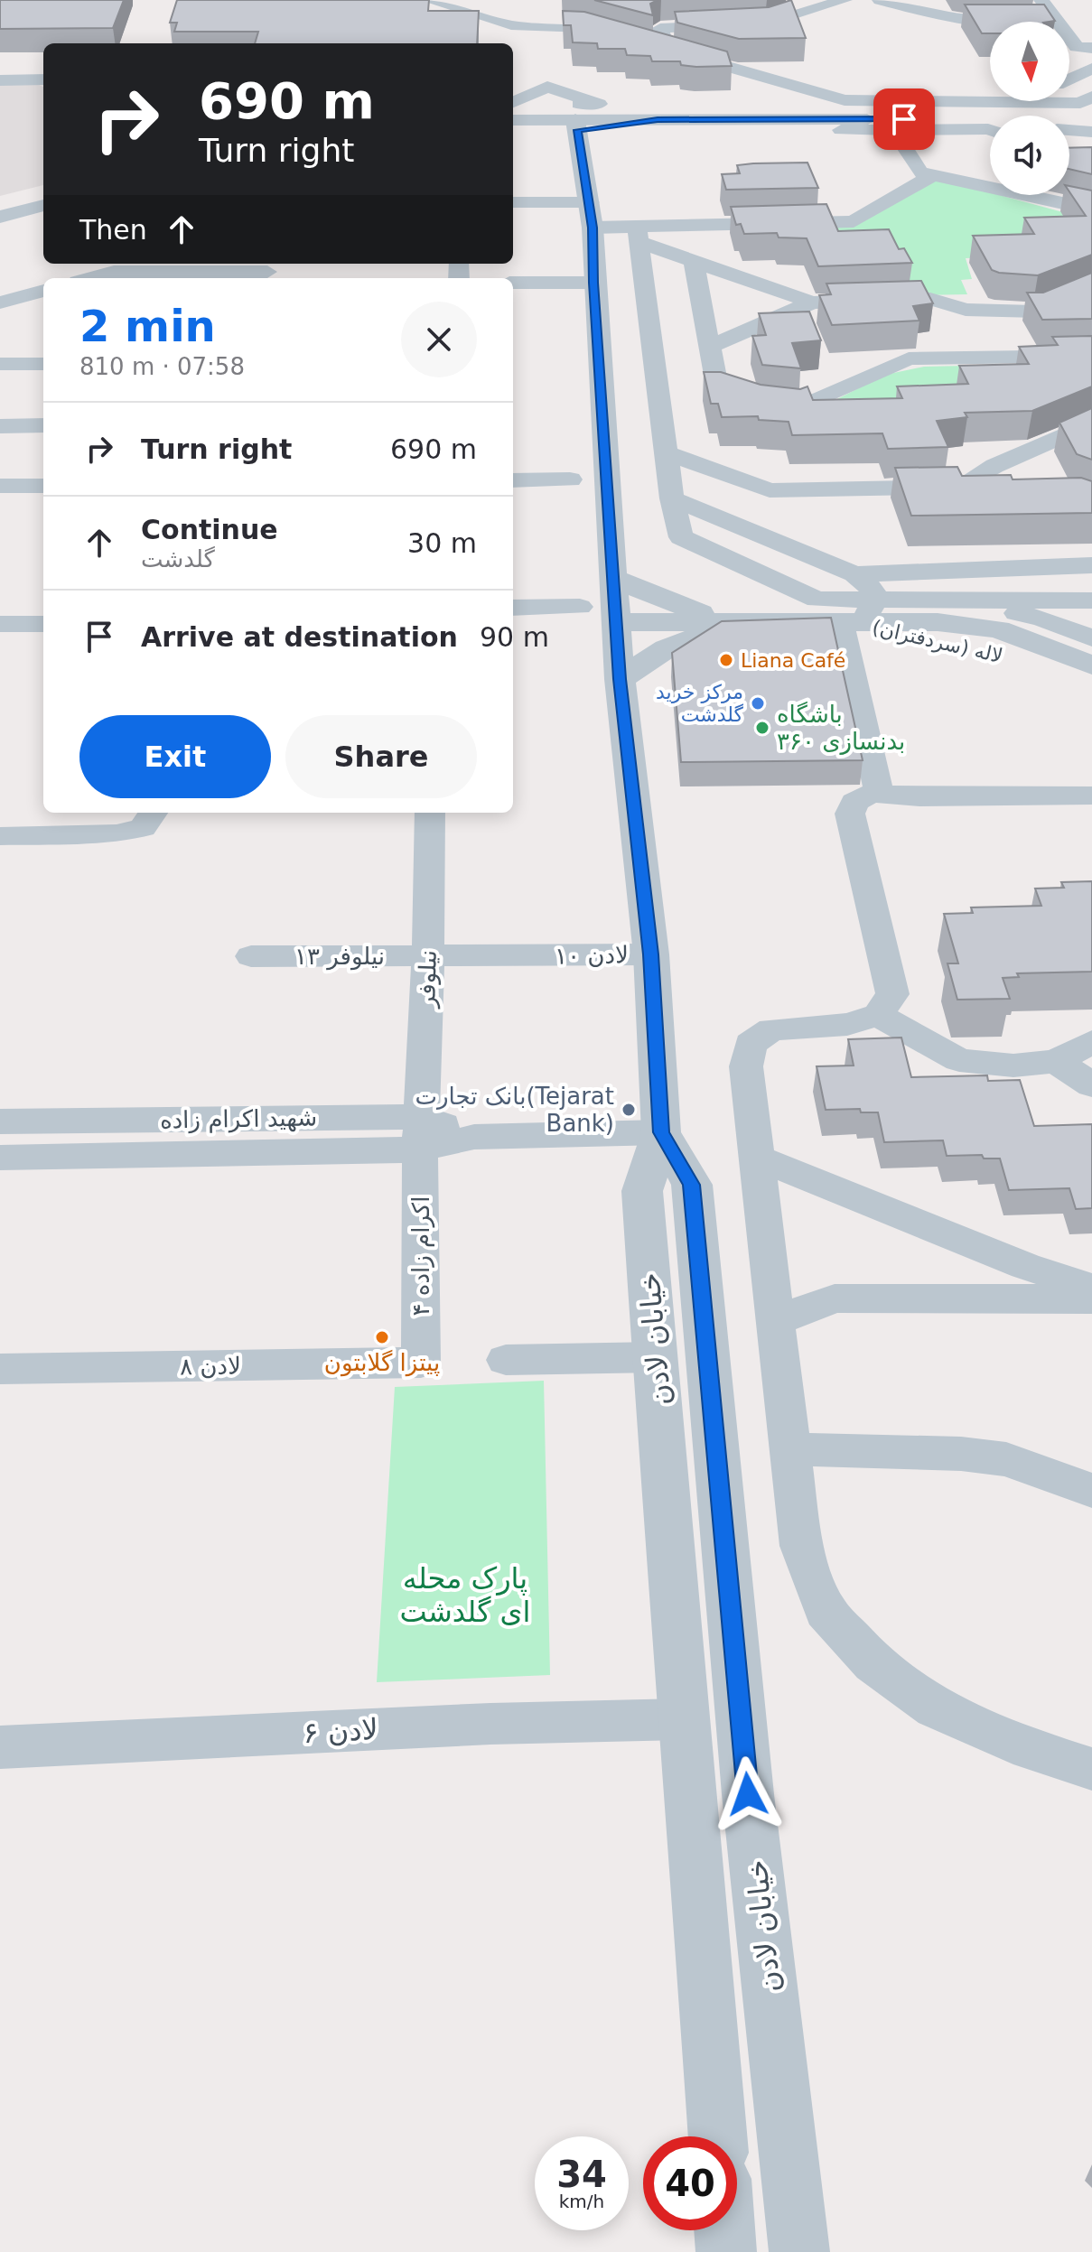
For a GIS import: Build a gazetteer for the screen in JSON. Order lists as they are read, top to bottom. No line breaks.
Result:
{"streets":{"street":["لاله (سردفتران)","۱۰ لادن","۱۳ نیلوفر","نیلوفر","شهید اکرام زاده","۴ اکرام زاده","خیابان لادن","۸ لادن","۶ لادن"]},"crossings":[["لاله (سردفتران)","خیابان لادن"],["۱۰ لادن","۱۳ نیلوفر"],["۱۰ لادن","نیلوفر"],["۱۰ لادن","خیابان لادن"],["۱۳ نیلوفر","نیلوفر"],["نیلوفر","شهید اکرام زاده"],["نیلوفر","۴ اکرام زاده"],["شهید اکرام زاده","۴ اکرام زاده"],["شهید اکرام زاده","خیابان لادن"],["۴ اکرام زاده","۸ لادن"],["خیابان لادن","۶ لادن"]],"parks":["پارک محله ای گلدشت"],"places":["Liana Café","مرکز خرید گلدشت","باشگاه بدنسازی ۳۶۰","بانک تجارت(Tejarat Bank)","پیتزا گلابتون"],"north":"bottom","page":{"turn":["690 m","Turn right"],"then":"Then","heading":["2 min","810 m · 07:58"],"list":[{"name":"Turn right","value":"690 m"},{"name":"Continue","note":"گلدشت","value":"30 m"},{"name":"Arrive at destination","value":"90 m"}],"buttons":["Exit","Share"],"speed":"34 km/h","limit":"40"}}
